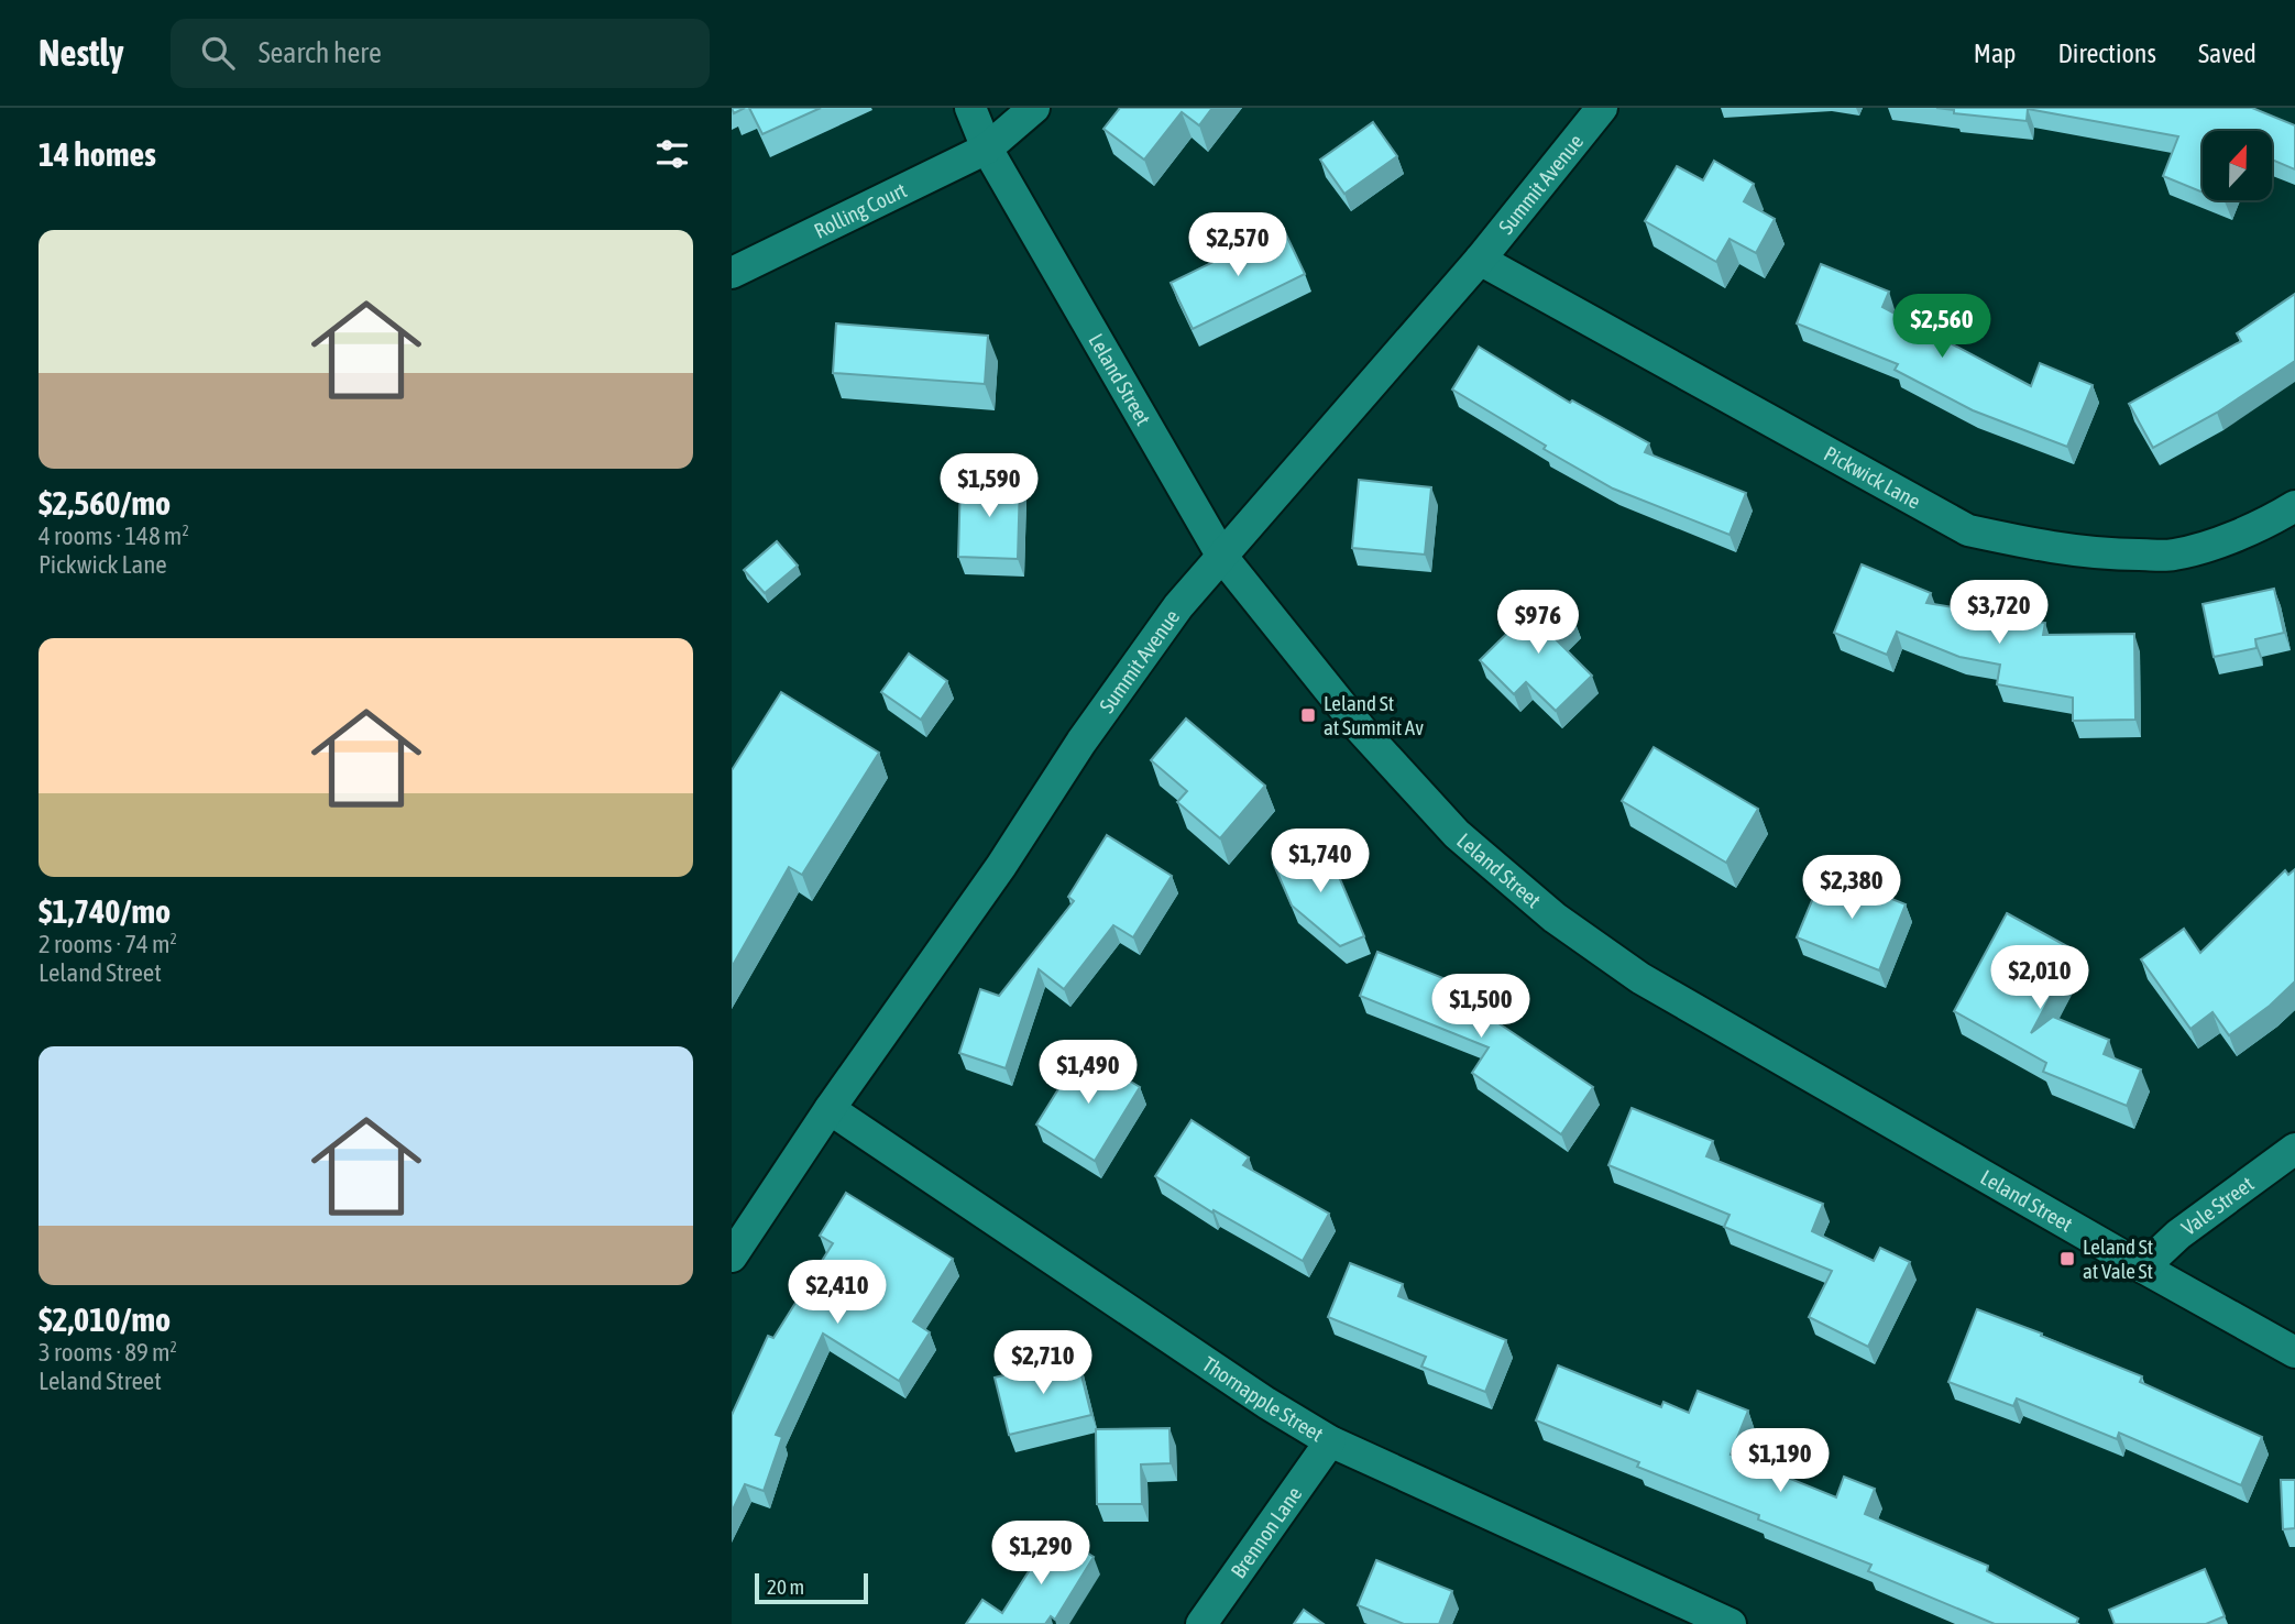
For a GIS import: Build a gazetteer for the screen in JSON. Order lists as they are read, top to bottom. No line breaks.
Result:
{"streets":{"street":["Summit Avenue","Rolling Court","Leland Street","Pickwick Lane","Vale Street","Thornapple Street","Brennon Lane"]},"crossings":[["Summit Avenue","Leland Street"],["Summit Avenue","Pickwick Lane"],["Summit Avenue","Thornapple Street"],["Rolling Court","Leland Street"],["Leland Street","Vale Street"],["Thornapple Street","Brennon Lane"]],"places":{"transit":["Leland St at Summit Av","Leland St at Vale St"]},"scale_bar":"20 m","north":"top","page":{"header":"Nestly","search":"Search here","nav":["Map","Directions","Saved"],"heading":"14 homes","list":[{"name":"$2,560/mo","note":"4 rooms · 148 m² · Pickwick Lane"},{"name":"$1,740/mo","note":"2 rooms · 74 m² · Leland Street"},{"name":"$2,010/mo","note":"3 rooms · 89 m² · Leland Street"}],"price":["$2,570","$2,560","$1,590","$3,720","$976","$1,740","$2,380","$2,010","$1,500","$1,490","$2,410","$2,710","$1,190","$1,290"],"scale":"20 m"}}
